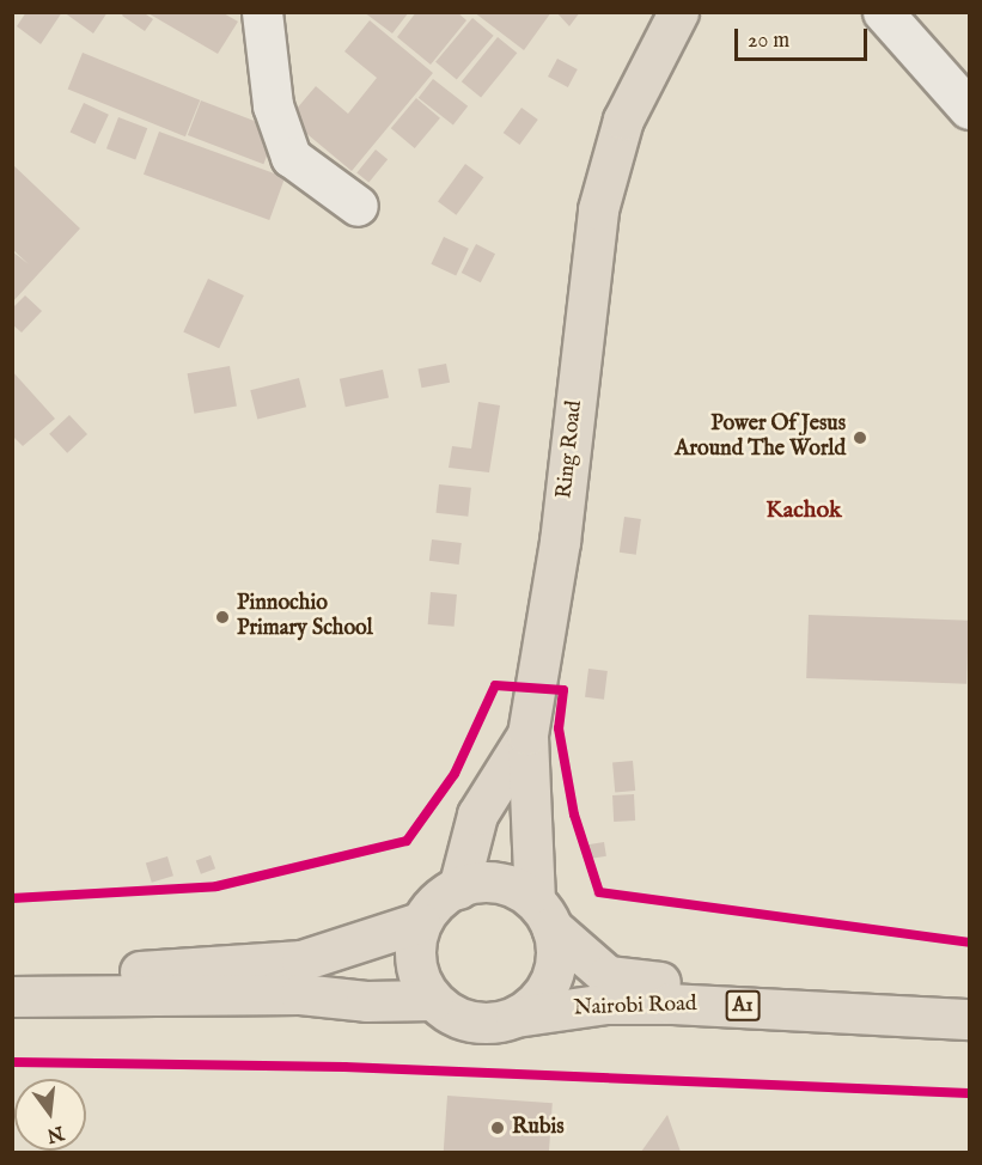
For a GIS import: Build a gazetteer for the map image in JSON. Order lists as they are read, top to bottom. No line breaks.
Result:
{"streets":{"main road":["Ring Road","A1","Nairobi Road"]},"crossings":[["Ring Road","Nairobi Road"]],"districts":["Kachok"],"places":["Power Of Jesus Around The World","Pinnochio Primary School","Rubis"],"scale_bar":"20 m","north":"bottom"}
